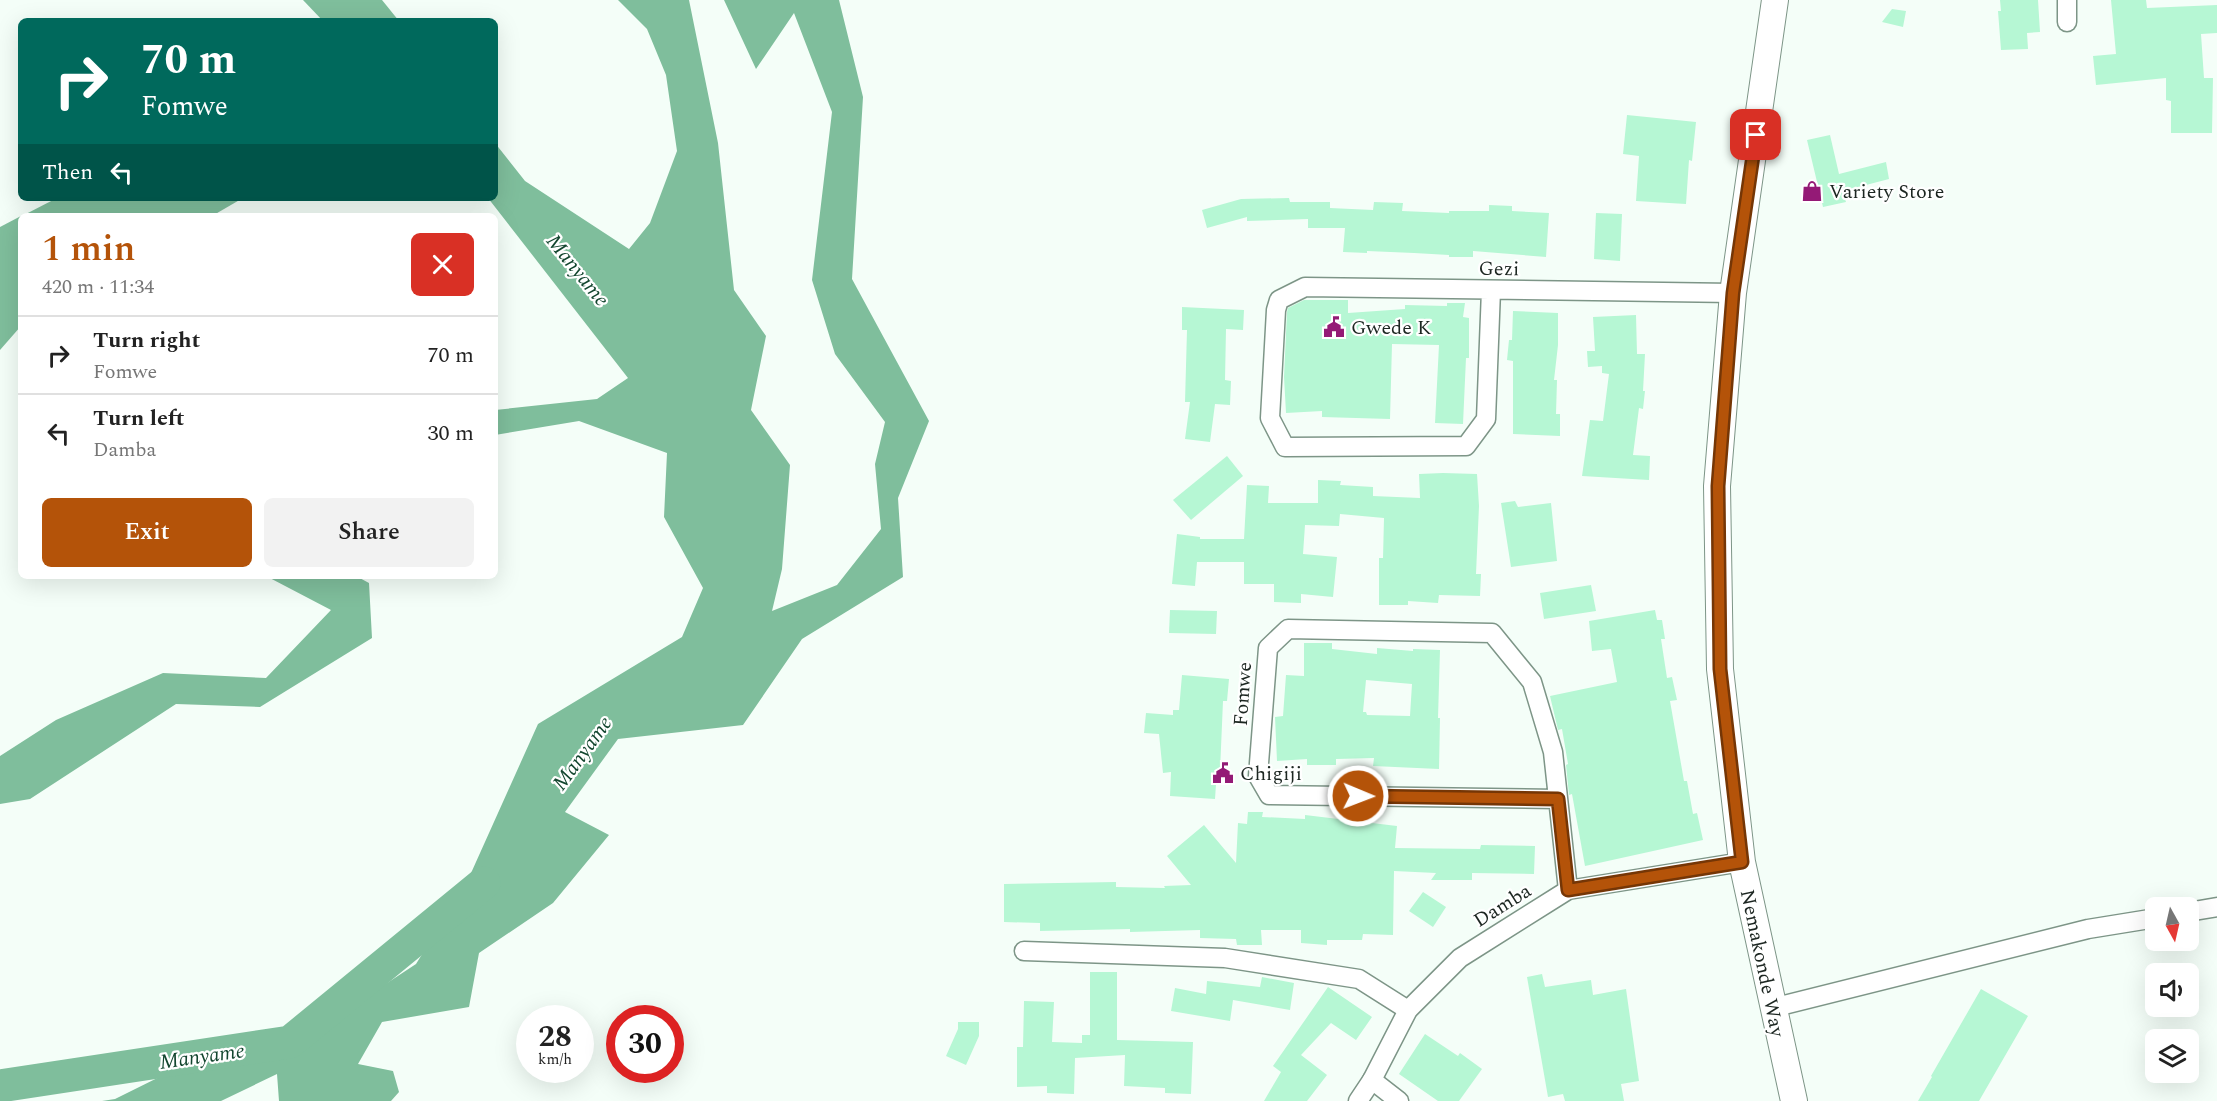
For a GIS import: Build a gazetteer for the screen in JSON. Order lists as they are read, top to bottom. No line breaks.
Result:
{"streets":{"street":["Gezi","Fomwe","Damba","Nemakonde Way"]},"crossings":[["Gezi","Nemakonde Way"],["Fomwe","Damba"],["Damba","Nemakonde Way"]],"water":["Manyame"],"places":{"shop":["Variety Store"],"public building":["Gwede K","Chigiji"]},"north":"bottom","page":{"turn":["70 m","Fomwe"],"then":"Then","heading":["1 min","420 m · 11:34"],"list":[{"name":"Turn right","note":"Fomwe","value":"70 m"},{"name":"Turn left","note":"Damba","value":"30 m"}],"buttons":["Exit","Share"],"speed":"28 km/h","limit":"30"}}
